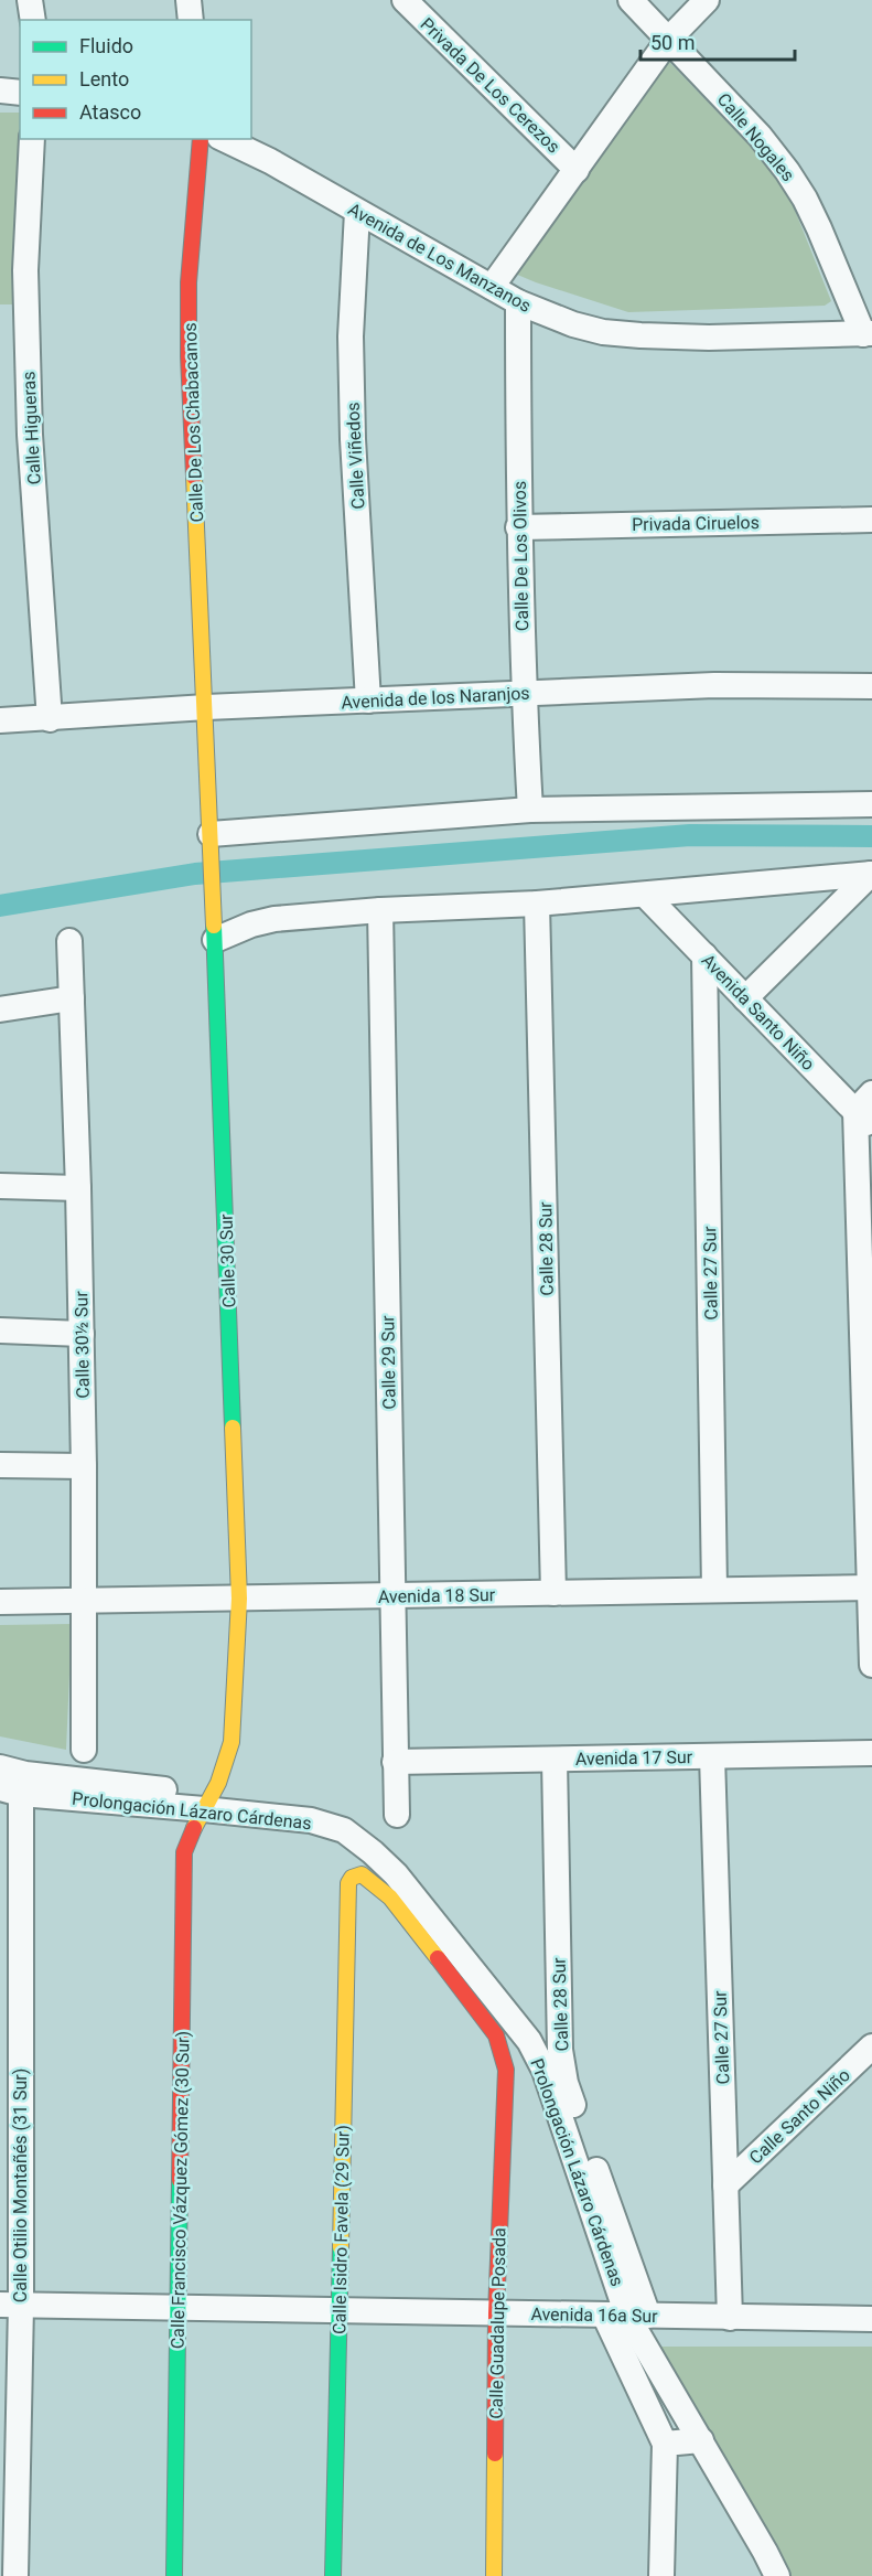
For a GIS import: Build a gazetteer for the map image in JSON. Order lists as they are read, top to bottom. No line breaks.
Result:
{"streets":{"street":["Privada De Los Cerezos","Calle Nogales","Avenida de Los Manzanos","Calle De Los Chabacanos","Calle Higueras","Calle Viñedos","Privada Ciruelos","Calle De Los Olivos","Avenida de los Naranjos","Avenida Santo Niño","Calle 28 Sur","Calle 30 Sur","Calle 27 Sur","Calle 30½ Sur","Calle 29 Sur","Avenida 18 Sur","Avenida 17 Sur","Prolongación Lázaro Cárdenas","Calle Santo Niño","Calle Otilio Montañés (31 Sur)","Calle Francisco Vázquez Gómez (30 Sur)","Calle Isidro Favela (29 Sur)","Avenida 16a Sur","Calle Guadalupe Posada"]},"crossings":[["Calle Nogales","Avenida de Los Manzanos"],["Avenida de Los Manzanos","Calle Viñedos"],["Avenida de Los Manzanos","Calle De Los Olivos"],["Calle De Los Chabacanos","Avenida de los Naranjos"],["Calle De Los Chabacanos","Calle 30 Sur"],["Calle Higueras","Avenida de los Naranjos"],["Calle Viñedos","Avenida de los Naranjos"],["Privada Ciruelos","Calle De Los Olivos"],["Calle De Los Olivos","Avenida de los Naranjos"],["Avenida de los Naranjos","Calle 30 Sur"],["Avenida Santo Niño","Calle 27 Sur"],["Calle 28 Sur","Avenida 18 Sur"],["Calle 28 Sur","Avenida 17 Sur"],["Calle 28 Sur","Prolongación Lázaro Cárdenas"],["Calle 28 Sur","Avenida 16a Sur"],["Calle 30 Sur","Avenida 18 Sur"],["Calle 30 Sur","Prolongación Lázaro Cárdenas"],["Calle 30 Sur","Calle Francisco Vázquez Gómez (30 Sur)"],["Calle 27 Sur","Avenida 18 Sur"],["Calle 27 Sur","Avenida 17 Sur"],["Calle 27 Sur","Calle Santo Niño"],["Calle 27 Sur","Avenida 16a Sur"],["Calle 30½ Sur","Avenida 18 Sur"],["Calle 29 Sur","Avenida 18 Sur"],["Calle 29 Sur","Avenida 17 Sur"],["Prolongación Lázaro Cárdenas","Calle Otilio Montañés (31 Sur)"],["Prolongación Lázaro Cárdenas","Calle Francisco Vázquez Gómez (30 Sur)"],["Prolongación Lázaro Cárdenas","Avenida 16a Sur"],["Calle Otilio Montañés (31 Sur)","Avenida 16a Sur"],["Calle Francisco Vázquez Gómez (30 Sur)","Avenida 16a Sur"],["Calle Isidro Favela (29 Sur)","Avenida 16a Sur"],["Calle Isidro Favela (29 Sur)","Calle Guadalupe Posada"],["Avenida 16a Sur","Calle Guadalupe Posada"]],"legend":["Fluido","Lento","Atasco"],"scale_bar":"50 m"}
